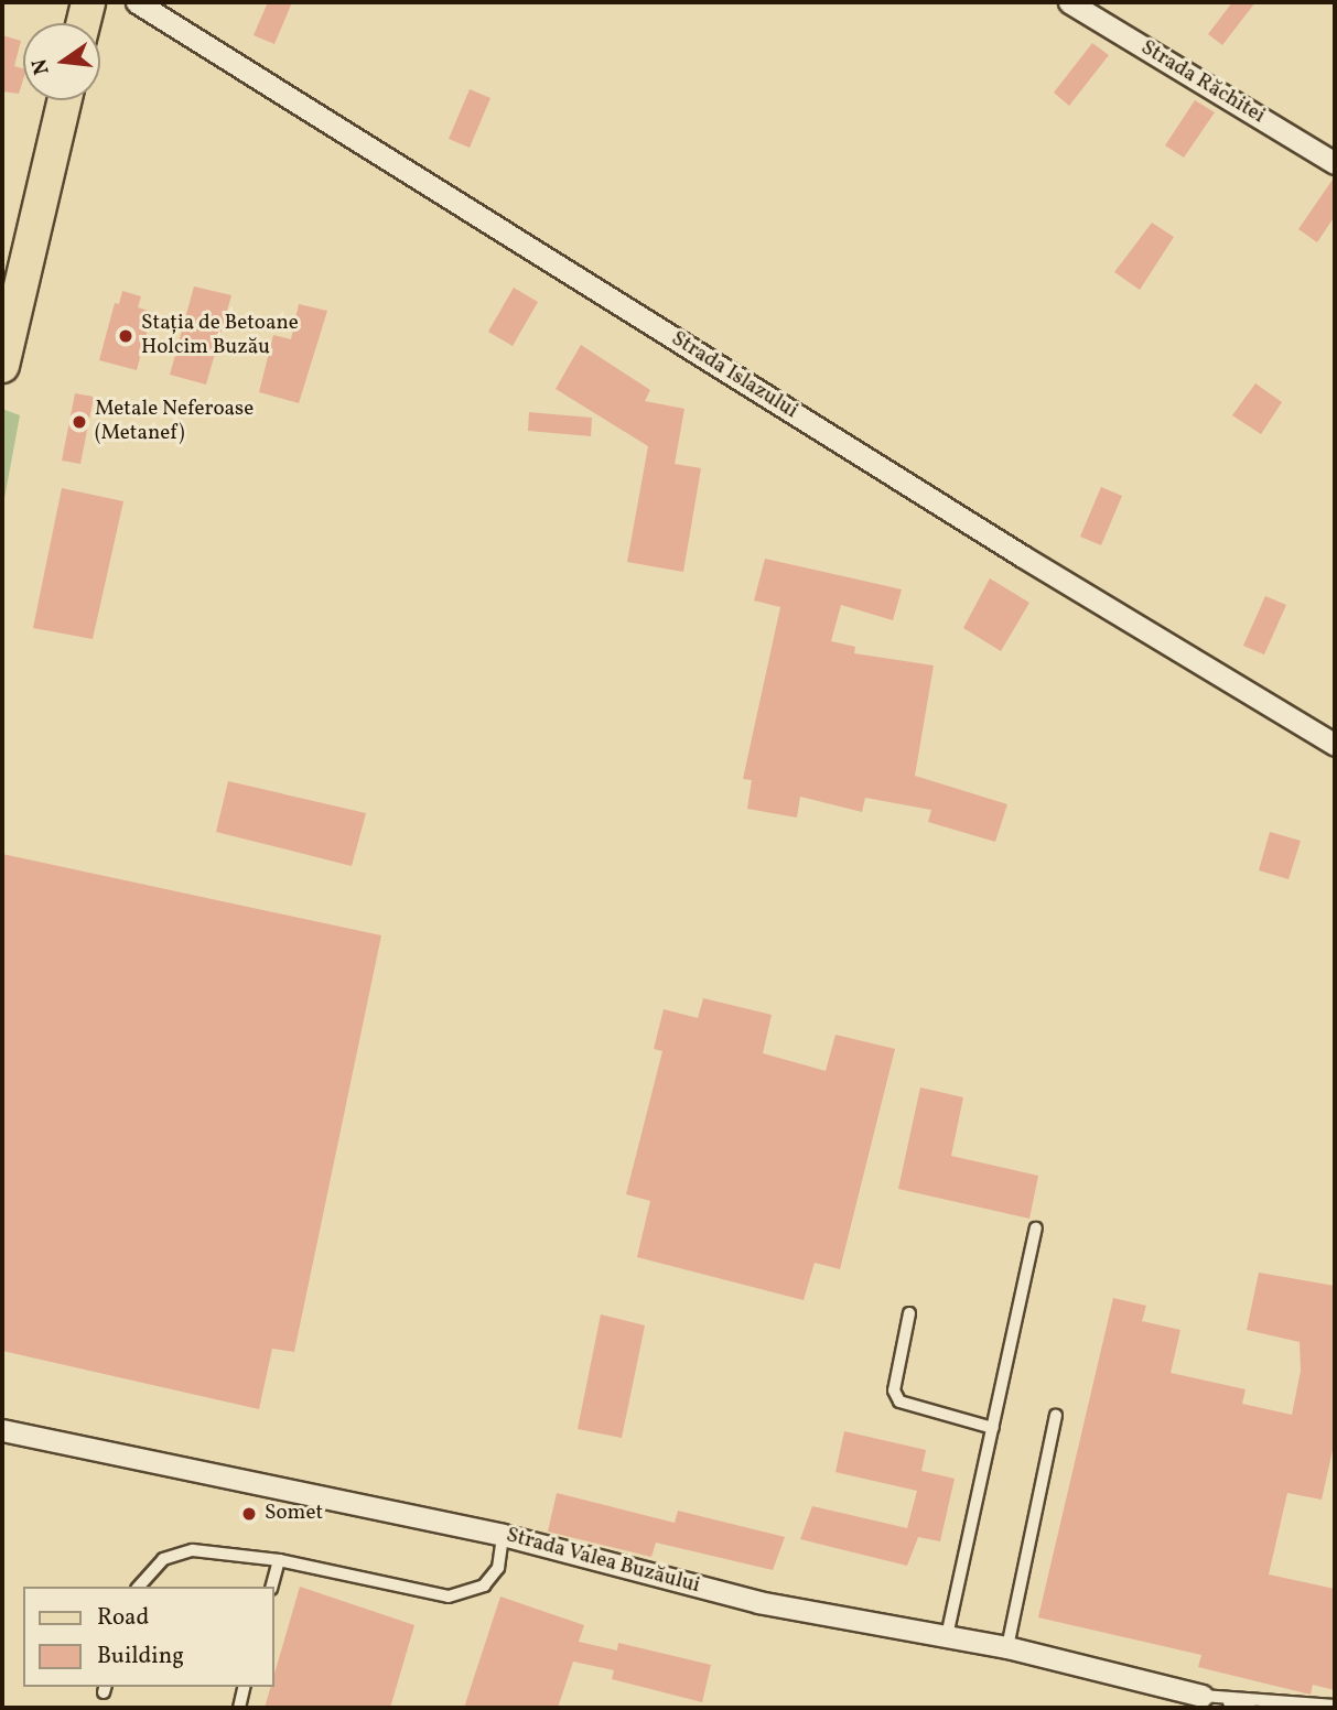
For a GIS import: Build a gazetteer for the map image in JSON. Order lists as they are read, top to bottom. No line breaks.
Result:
{"streets":{"street":["Strada Răchitei","Strada Islazului","Strada Valea Buzăului"]},"places":["Stația de Betoane Holcim Buzău","Metale Neferoase (Metanef)","Somet"],"legend":["Road","Building"],"north":"left"}
